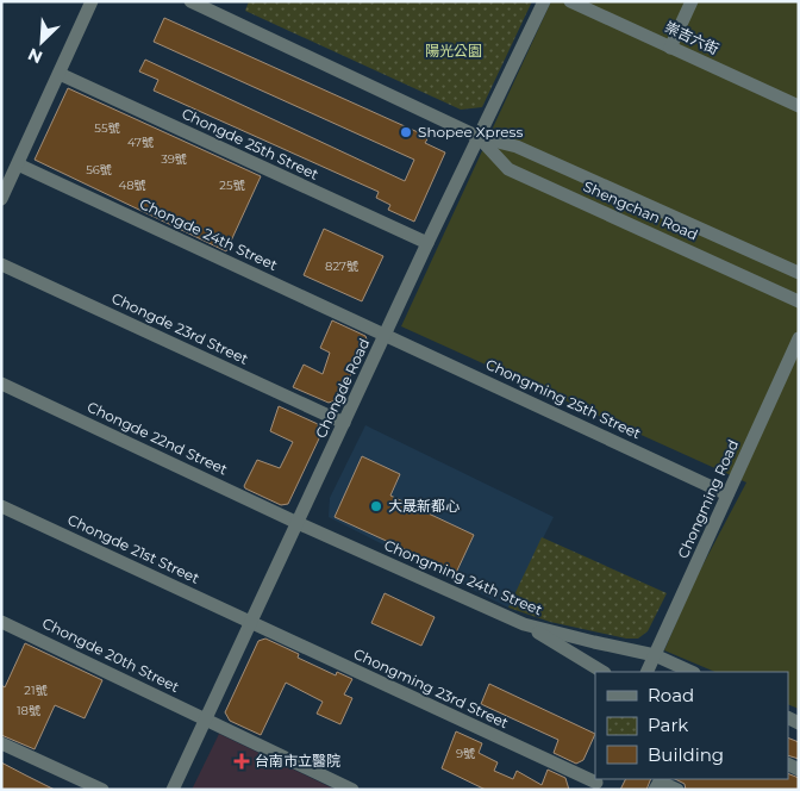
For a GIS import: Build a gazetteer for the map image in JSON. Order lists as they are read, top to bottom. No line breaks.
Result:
{"streets":{"street":["崇吉六街","Chongde 25th Street","Shengchan Road","Chongde 24th Street","Chongde 23rd Street","Chongde Road","Chongming 25th Street","Chongde 22nd Street","Chongming Road","Chongde 21st Street","Chongming 24th Street","Chongde 20th Street","Chongming 23rd Street"]},"crossings":[["Chongde 25th Street","Chongde Road"],["Shengchan Road","Chongde Road"],["Chongde 24th Street","Chongde Road"],["Chongde 24th Street","Chongming 25th Street"],["Chongde 23rd Street","Chongde Road"],["Chongde Road","Chongming 25th Street"],["Chongde Road","Chongde 22nd Street"],["Chongde Road","Chongde 21st Street"],["Chongde Road","Chongming 24th Street"],["Chongde Road","Chongde 20th Street"],["Chongde Road","Chongming 23rd Street"],["Chongming 25th Street","Chongming Road"],["Chongde 22nd Street","Chongming 24th Street"],["Chongming Road","Chongming 24th Street"],["Chongde 21st Street","Chongming 23rd Street"]],"parks":["陽光公園"],"places":{"other":["Shopee Xpress","大晟新都心"],"health":["台南市立醫院"]},"house_numbers":["55號","47號","39號","56號","48號","25號","827號","21號","18號","9號"],"legend":["Road","Park","Building"],"north":"bottom left"}
